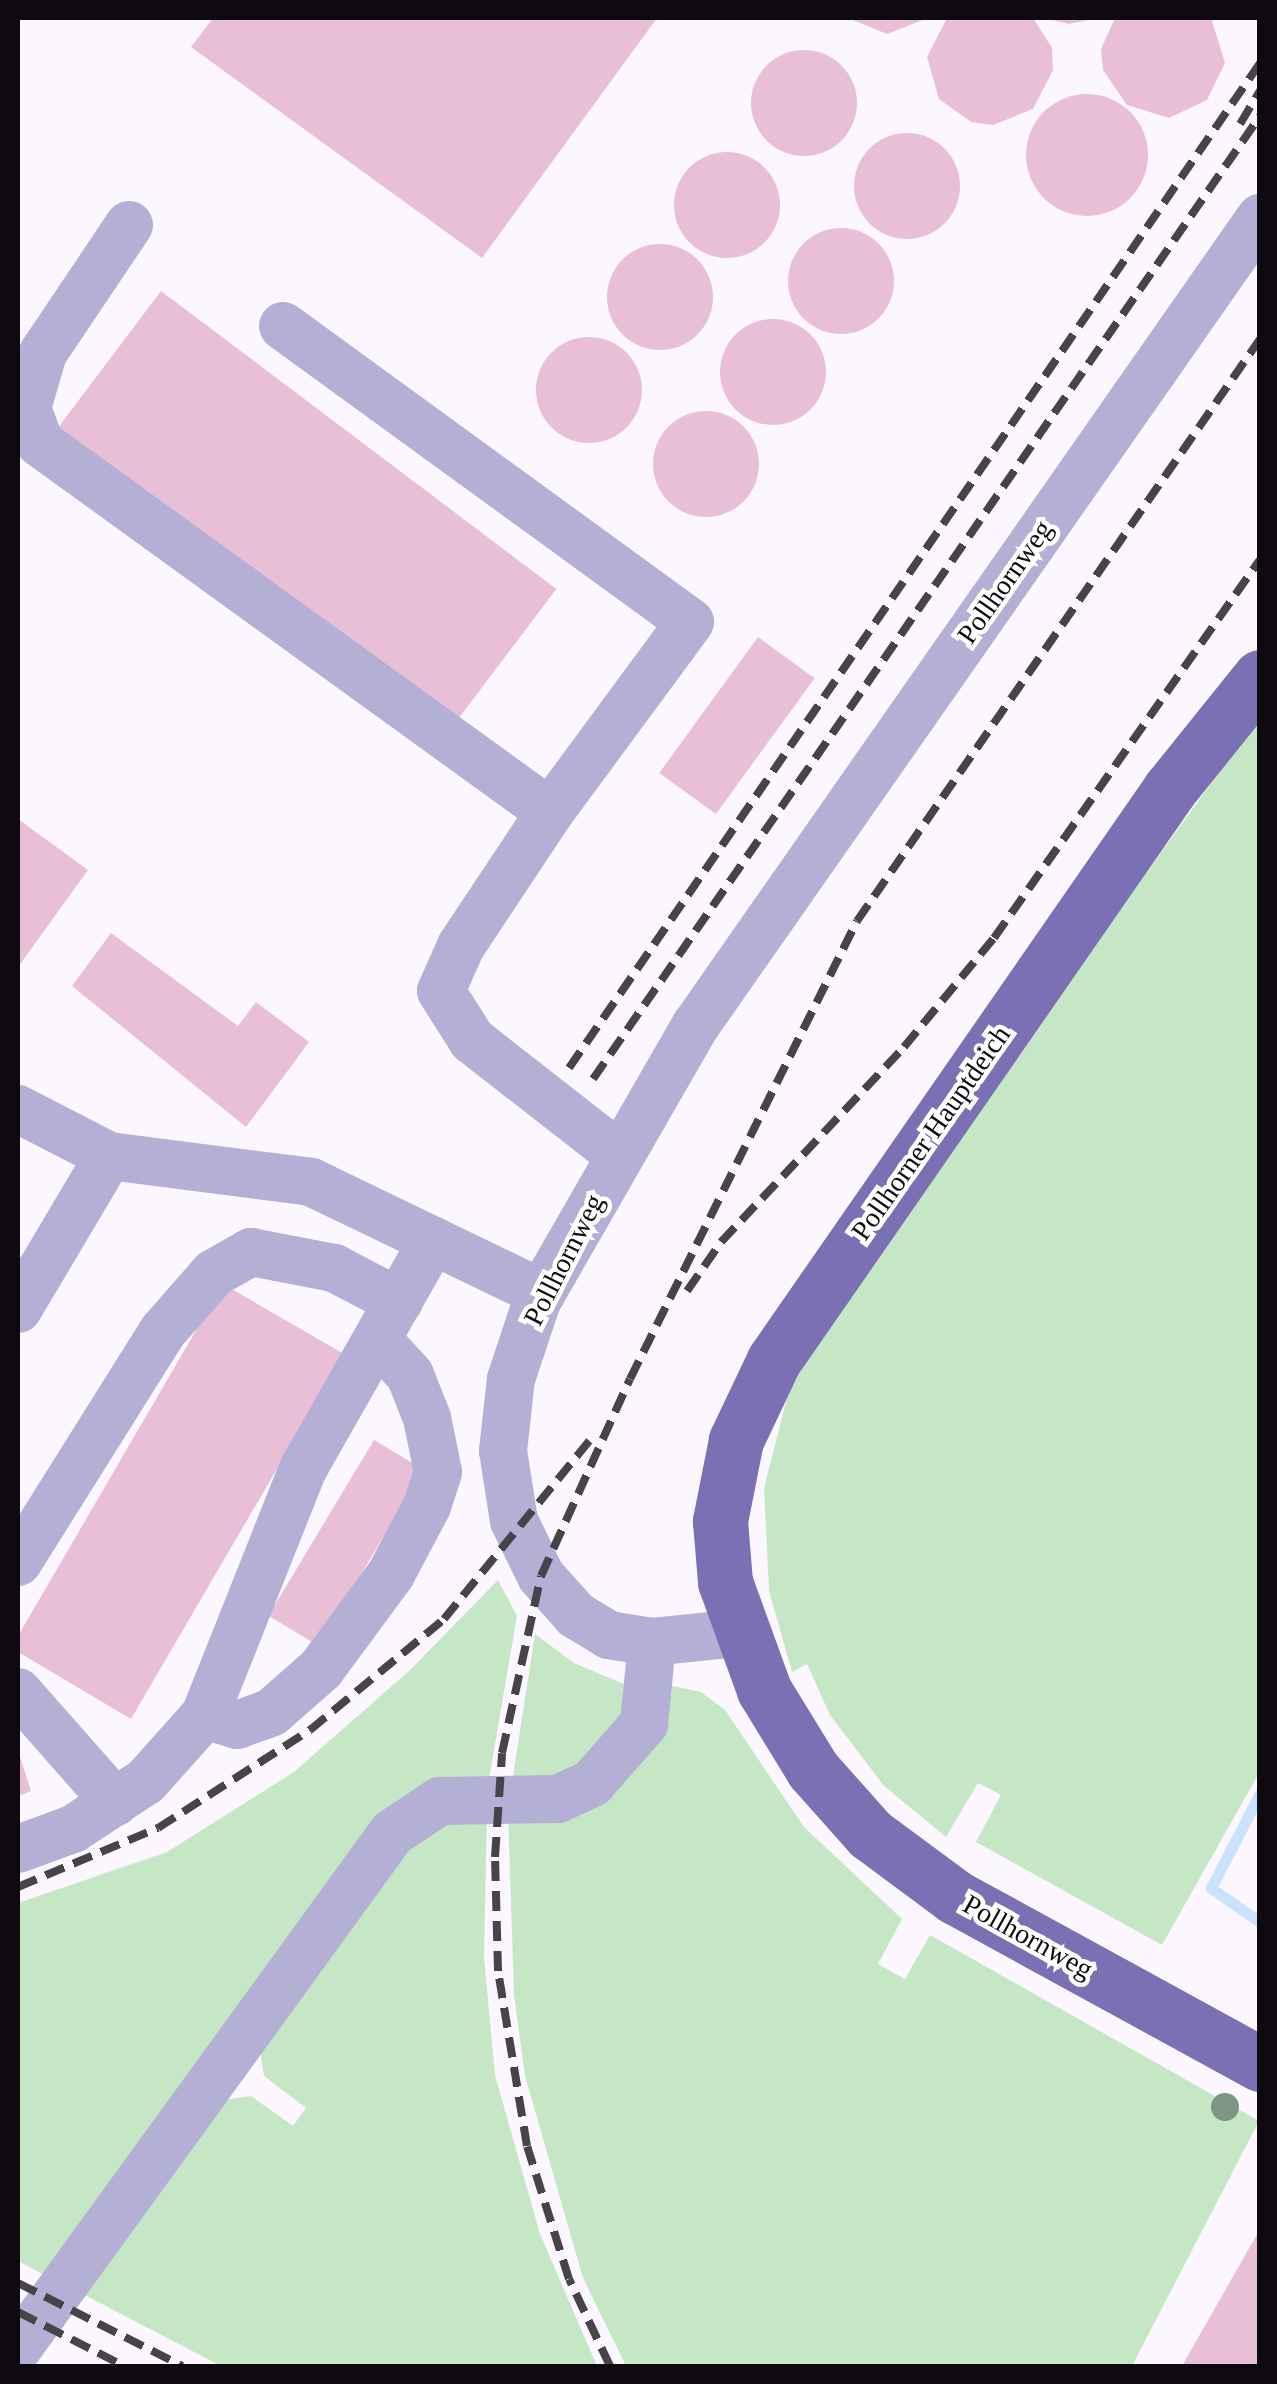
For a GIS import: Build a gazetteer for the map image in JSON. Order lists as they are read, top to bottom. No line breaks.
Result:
{"streets":{"main road":["Pollhornweg","Pollhorner Hauptdeich"]},"crossings":[["Pollhornweg","Pollhorner Hauptdeich"]]}
